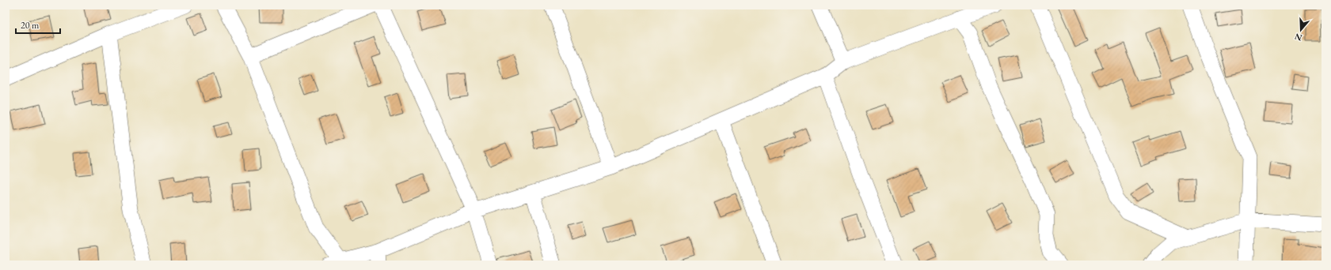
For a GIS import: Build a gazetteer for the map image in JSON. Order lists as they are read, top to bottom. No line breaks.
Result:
{"scale_bar":"20 m","north":"bottom"}
